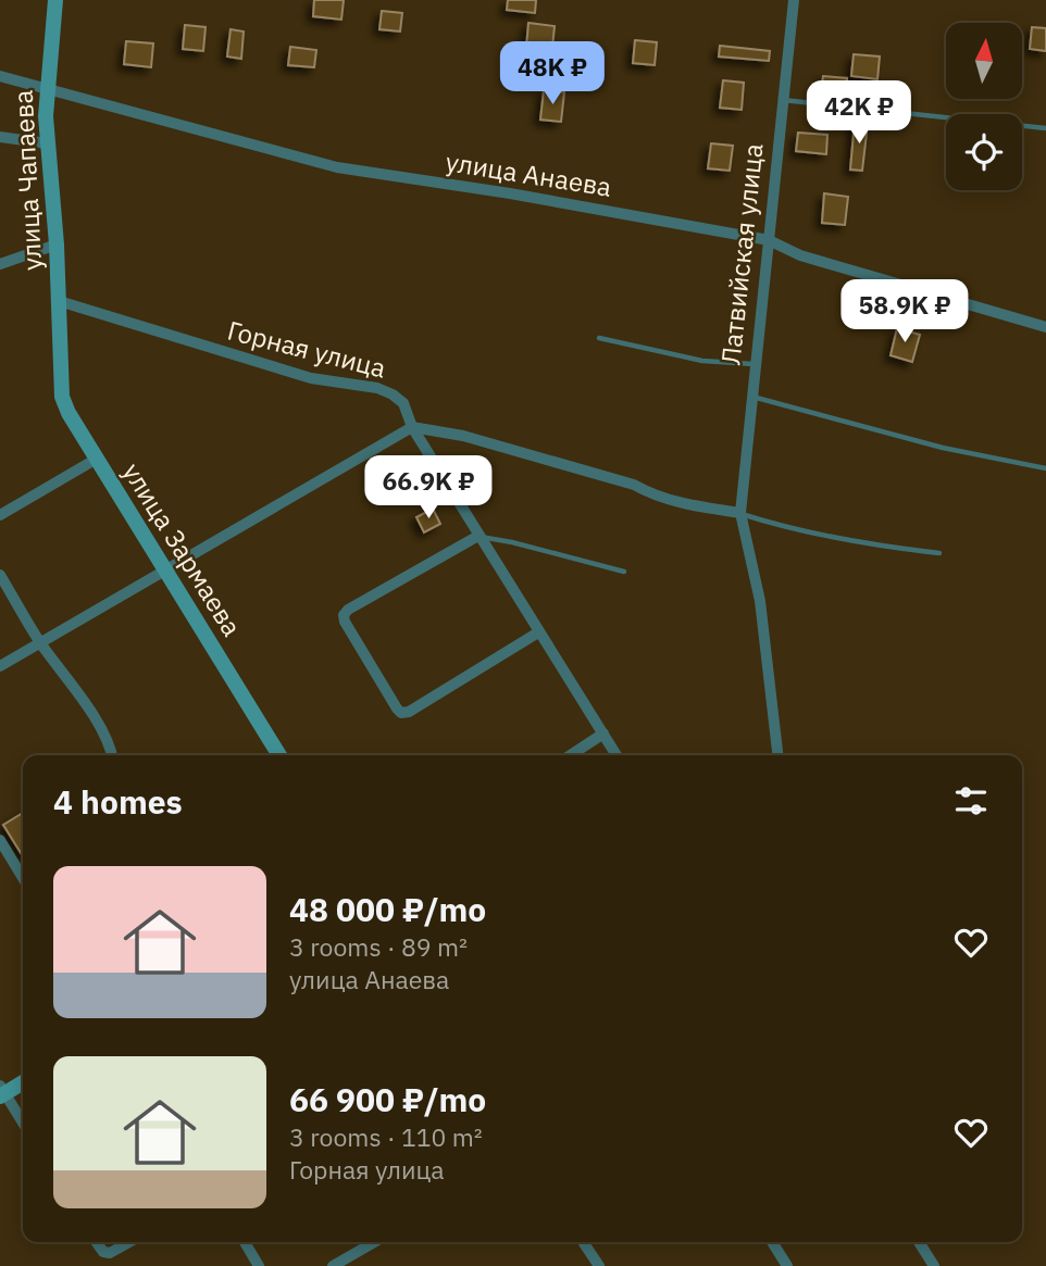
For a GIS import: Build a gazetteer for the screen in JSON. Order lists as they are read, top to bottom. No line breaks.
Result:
{"streets":{"street":["улица Анаева","улица Чапаева","Латвийская улица","Горная улица","улица Зармаева"]},"crossings":[["улица Анаева","улица Чапаева"],["улица Анаева","Латвийская улица"],["улица Чапаева","Горная улица"],["улица Чапаева","улица Зармаева"]],"north":"top","page":{"price":["48K ₽","42K ₽","58.9K ₽","66.9K ₽"],"heading":"4 homes","list":[{"name":"48 000 ₽/mo","note":"3 rooms · 89 m² · улица Анаева"},{"name":"66 900 ₽/mo","note":"3 rooms · 110 m² · Горная улица"}]}}
